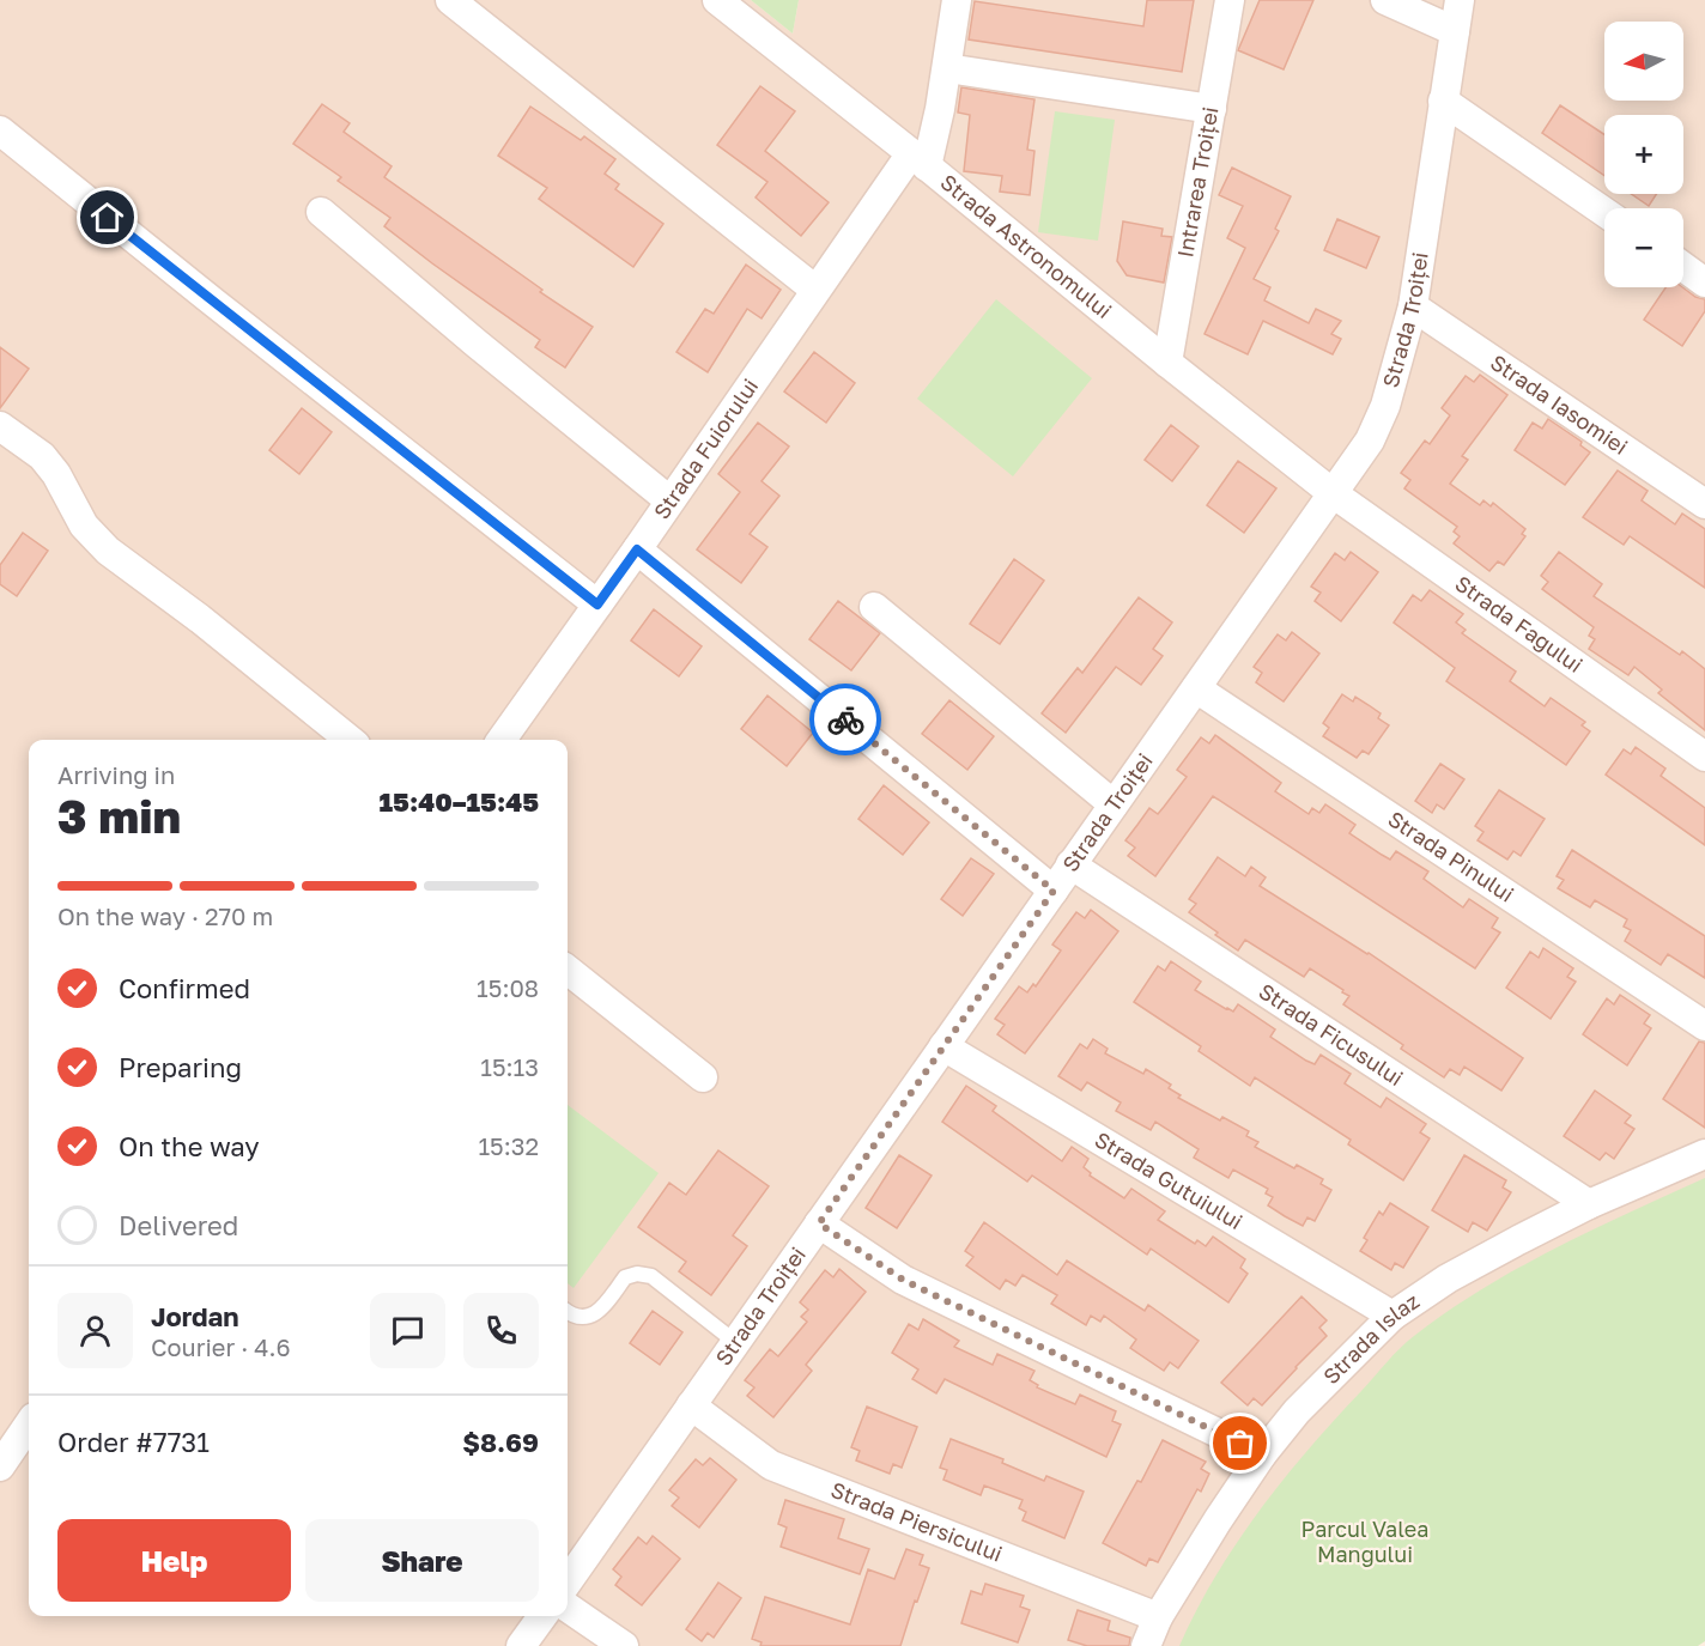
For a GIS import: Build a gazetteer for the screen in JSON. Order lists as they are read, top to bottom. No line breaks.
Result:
{"streets":{"street":["Intrarea Troiței","Strada Astronomului","Strada Troiței","Strada Iasomiei","Strada Fuiorului","Strada Fagului","Strada Pinului","Strada Ficusului","Strada Gutuiului","Strada Islaz","Strada Piersicului"]},"crossings":[["Intrarea Troiței","Strada Astronomului"],["Strada Astronomului","Strada Troiței"],["Strada Astronomului","Strada Fuiorului"],["Strada Astronomului","Strada Fagului"],["Strada Troiței","Strada Iasomiei"],["Strada Troiței","Strada Fagului"],["Strada Troiței","Strada Pinului"],["Strada Troiței","Strada Ficusului"],["Strada Troiței","Strada Gutuiului"],["Strada Troiței","Strada Piersicului"],["Strada Ficusului","Strada Islaz"],["Strada Gutuiului","Strada Islaz"],["Strada Islaz","Strada Piersicului"]],"parks":["Parcul Valea Mangului"],"north":"left","page":{"map_buttons":["+","−"],"heading":["3 min","Arriving in","15:40–15:45"],"panel":["Jordan","Courier · 4.6","Order #7731","$8.69"],"bar":"On the way · 270 m","list":[["Confirmed","15:08"],["Preparing","15:13"],["On the way","15:32"],"Delivered"],"buttons":["Help","Share"]}}
